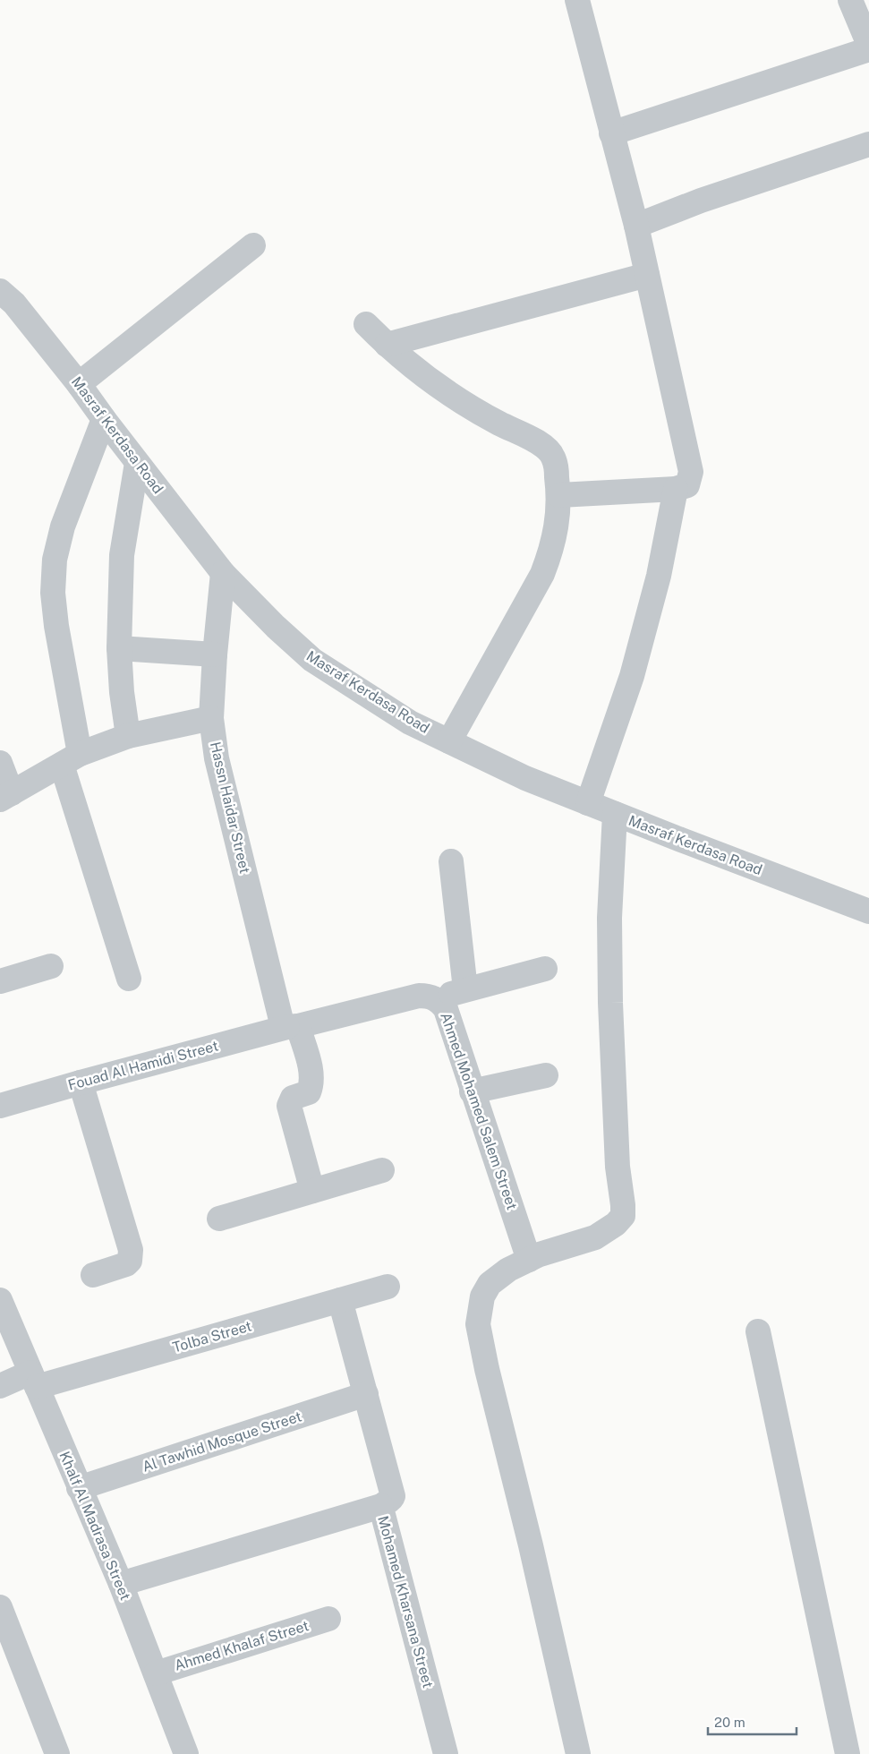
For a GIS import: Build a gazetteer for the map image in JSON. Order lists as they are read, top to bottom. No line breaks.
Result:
{"streets":{"street":["Masraf Kerdasa Road","Hassn Haidar Street","Fouad Al Hamidi Street","Ahmed Mohamed Salem Street","Tolba Street","Al Tawhid Mosque Street","Khalf Al Madrasa Street","Mohamed Kharsana Street","Ahmed Khalaf Street"]},"crossings":[["Masraf Kerdasa Road","Hassn Haidar Street"],["Hassn Haidar Street","Fouad Al Hamidi Street"],["Hassn Haidar Street","Ahmed Mohamed Salem Street"],["Fouad Al Hamidi Street","Ahmed Mohamed Salem Street"],["Tolba Street","Khalf Al Madrasa Street"],["Tolba Street","Mohamed Kharsana Street"],["Al Tawhid Mosque Street","Khalf Al Madrasa Street"],["Al Tawhid Mosque Street","Mohamed Kharsana Street"],["Khalf Al Madrasa Street","Ahmed Khalaf Street"]],"scale_bar":"20 m"}
